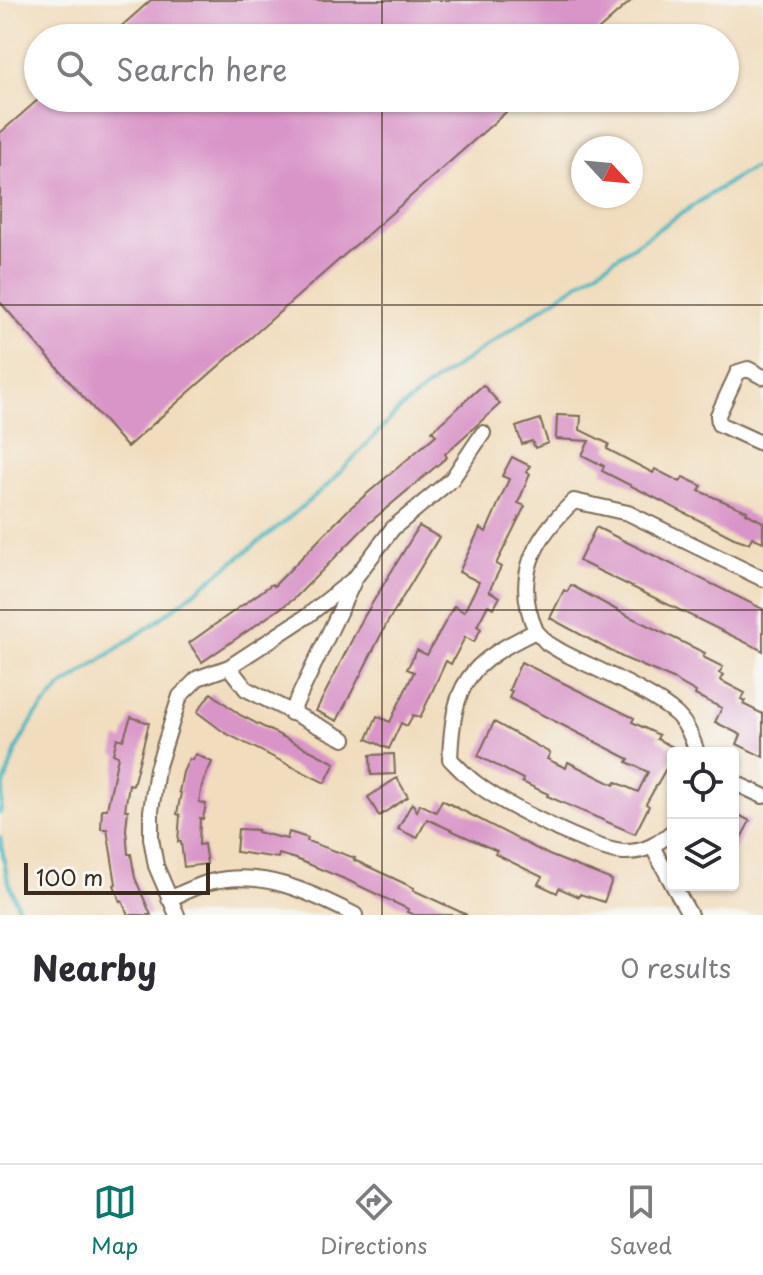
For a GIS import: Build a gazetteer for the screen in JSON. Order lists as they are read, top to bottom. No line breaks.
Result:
{"scale_bar":"100 m","north":"bottom right","page":{"search":"Search here","scale":"100 m","heading":["Nearby","0 results"],"nav":["Map","Directions","Saved"]}}
